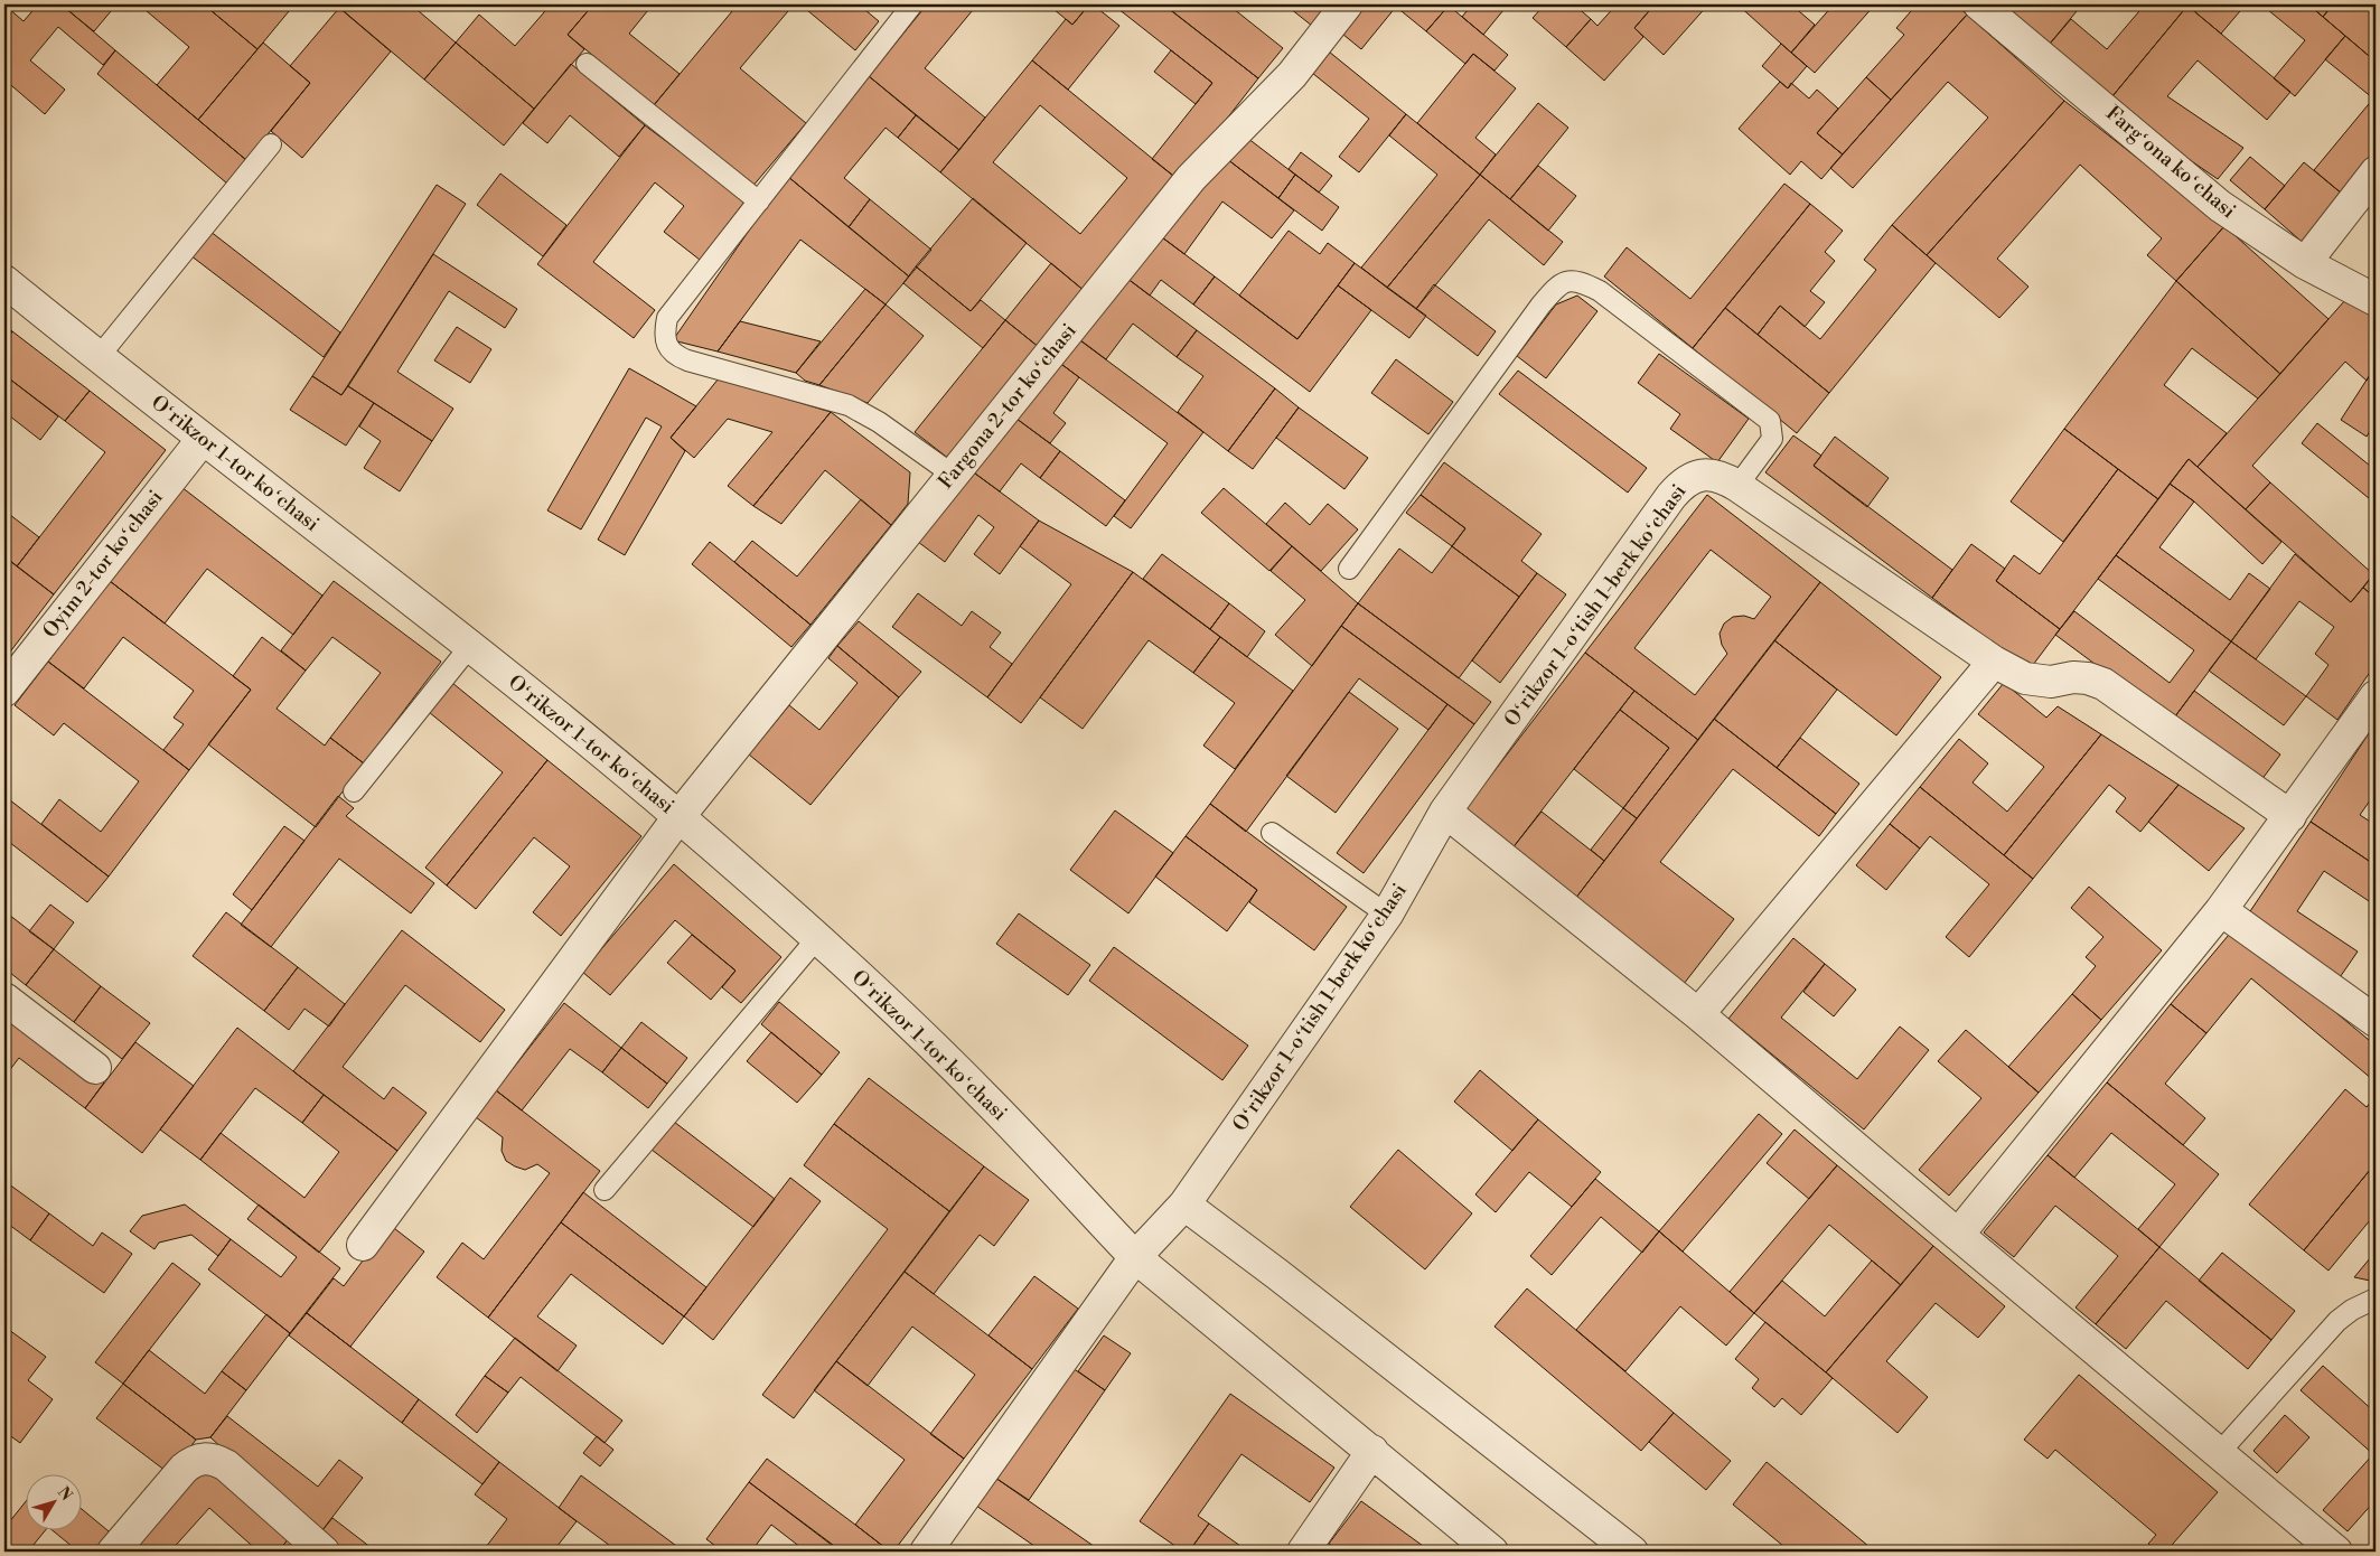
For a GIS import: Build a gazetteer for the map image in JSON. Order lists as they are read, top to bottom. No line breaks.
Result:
{"streets":{"street":["Fargʻona koʻchasi","Fargona 2-tor koʻchasi","Oʻrikzor 1-tor koʻchasi","Oyim 2-tor koʻchasi","Oʻrikzor 1-oʻtish 1-berk koʻchasi"]},"crossings":[["Fargona 2-tor koʻchasi","Oʻrikzor 1-tor koʻchasi"],["Oʻrikzor 1-tor koʻchasi","Oyim 2-tor koʻchasi"],["Oʻrikzor 1-tor koʻchasi","Oʻrikzor 1-oʻtish 1-berk koʻchasi"]],"north":"top right"}
